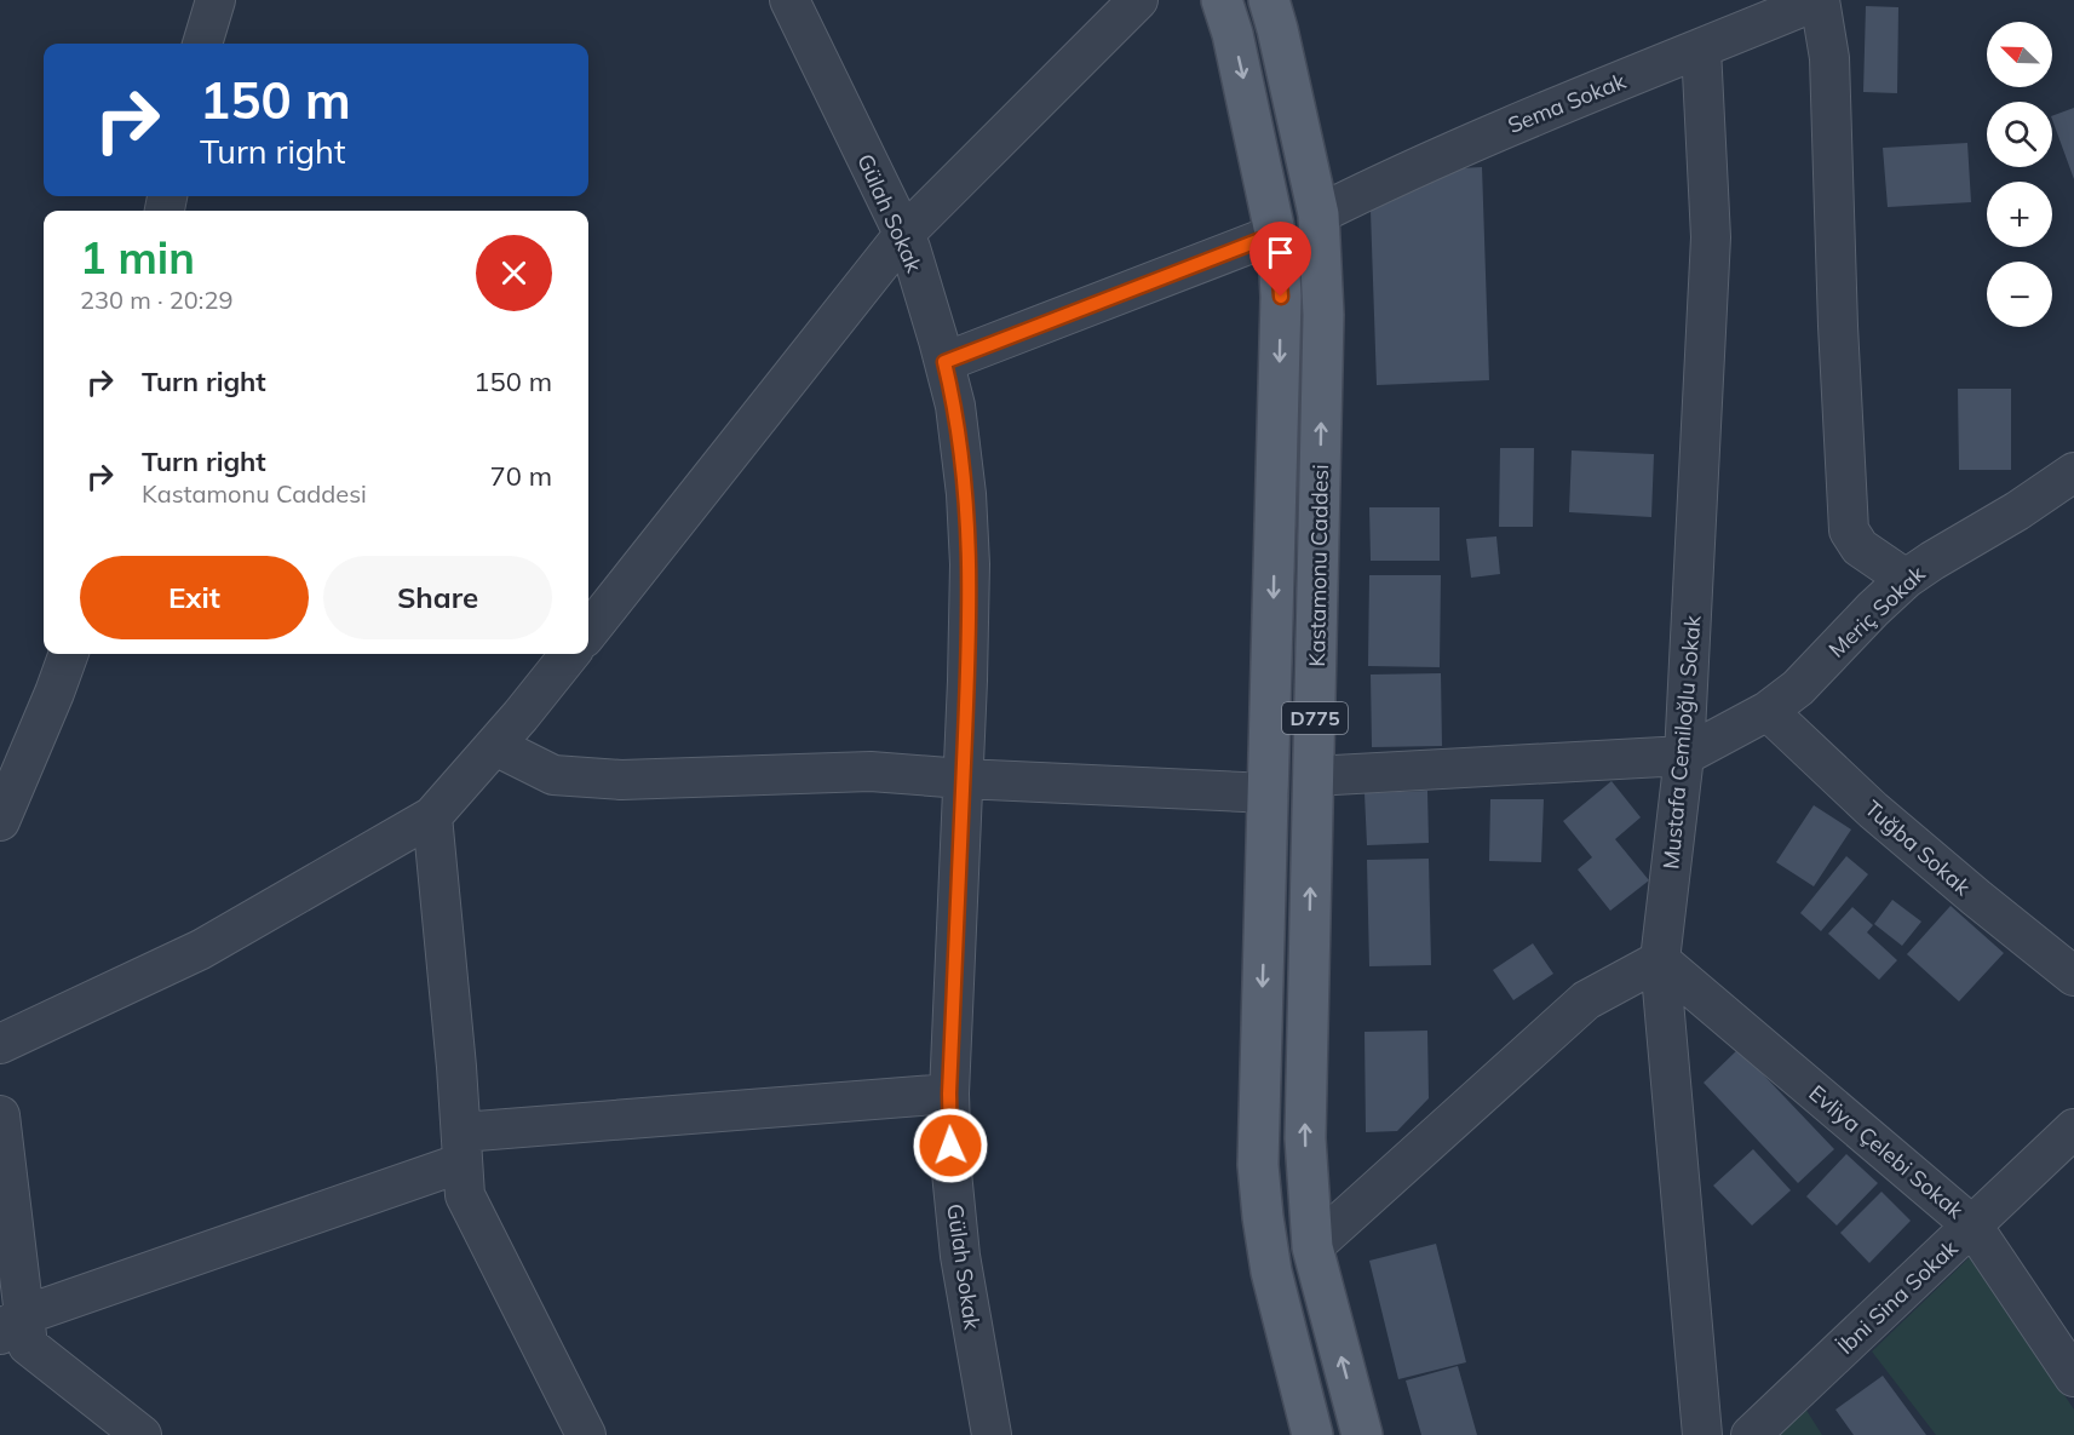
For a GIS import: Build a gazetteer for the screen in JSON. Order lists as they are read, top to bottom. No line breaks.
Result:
{"streets":{"main road":["Kastamonu Caddesi","D775"],"street":["Sema Sokak","Gülah Sokak","Meriç Sokak","Mustafa Cemiloğlu Sokak","Tuğba Sokak","Evliya Çelebi Sokak","İbni Sina Sokak"]},"crossings":[["Sema Sokak","Kastamonu Caddesi"],["Sema Sokak","Mustafa Cemiloğlu Sokak"],["Meriç Sokak","Mustafa Cemiloğlu Sokak"],["Meriç Sokak","Tuğba Sokak"],["Mustafa Cemiloğlu Sokak","Evliya Çelebi Sokak"],["Evliya Çelebi Sokak","İbni Sina Sokak"]],"north":"top left","page":{"map_buttons":["+","−"],"turn":["150 m","Turn right"],"heading":["1 min","230 m · 20:29"],"list":[{"name":"Turn right","value":"150 m"},{"name":"Turn right","note":"Kastamonu Caddesi","value":"70 m"}],"buttons":["Exit","Share"]}}
